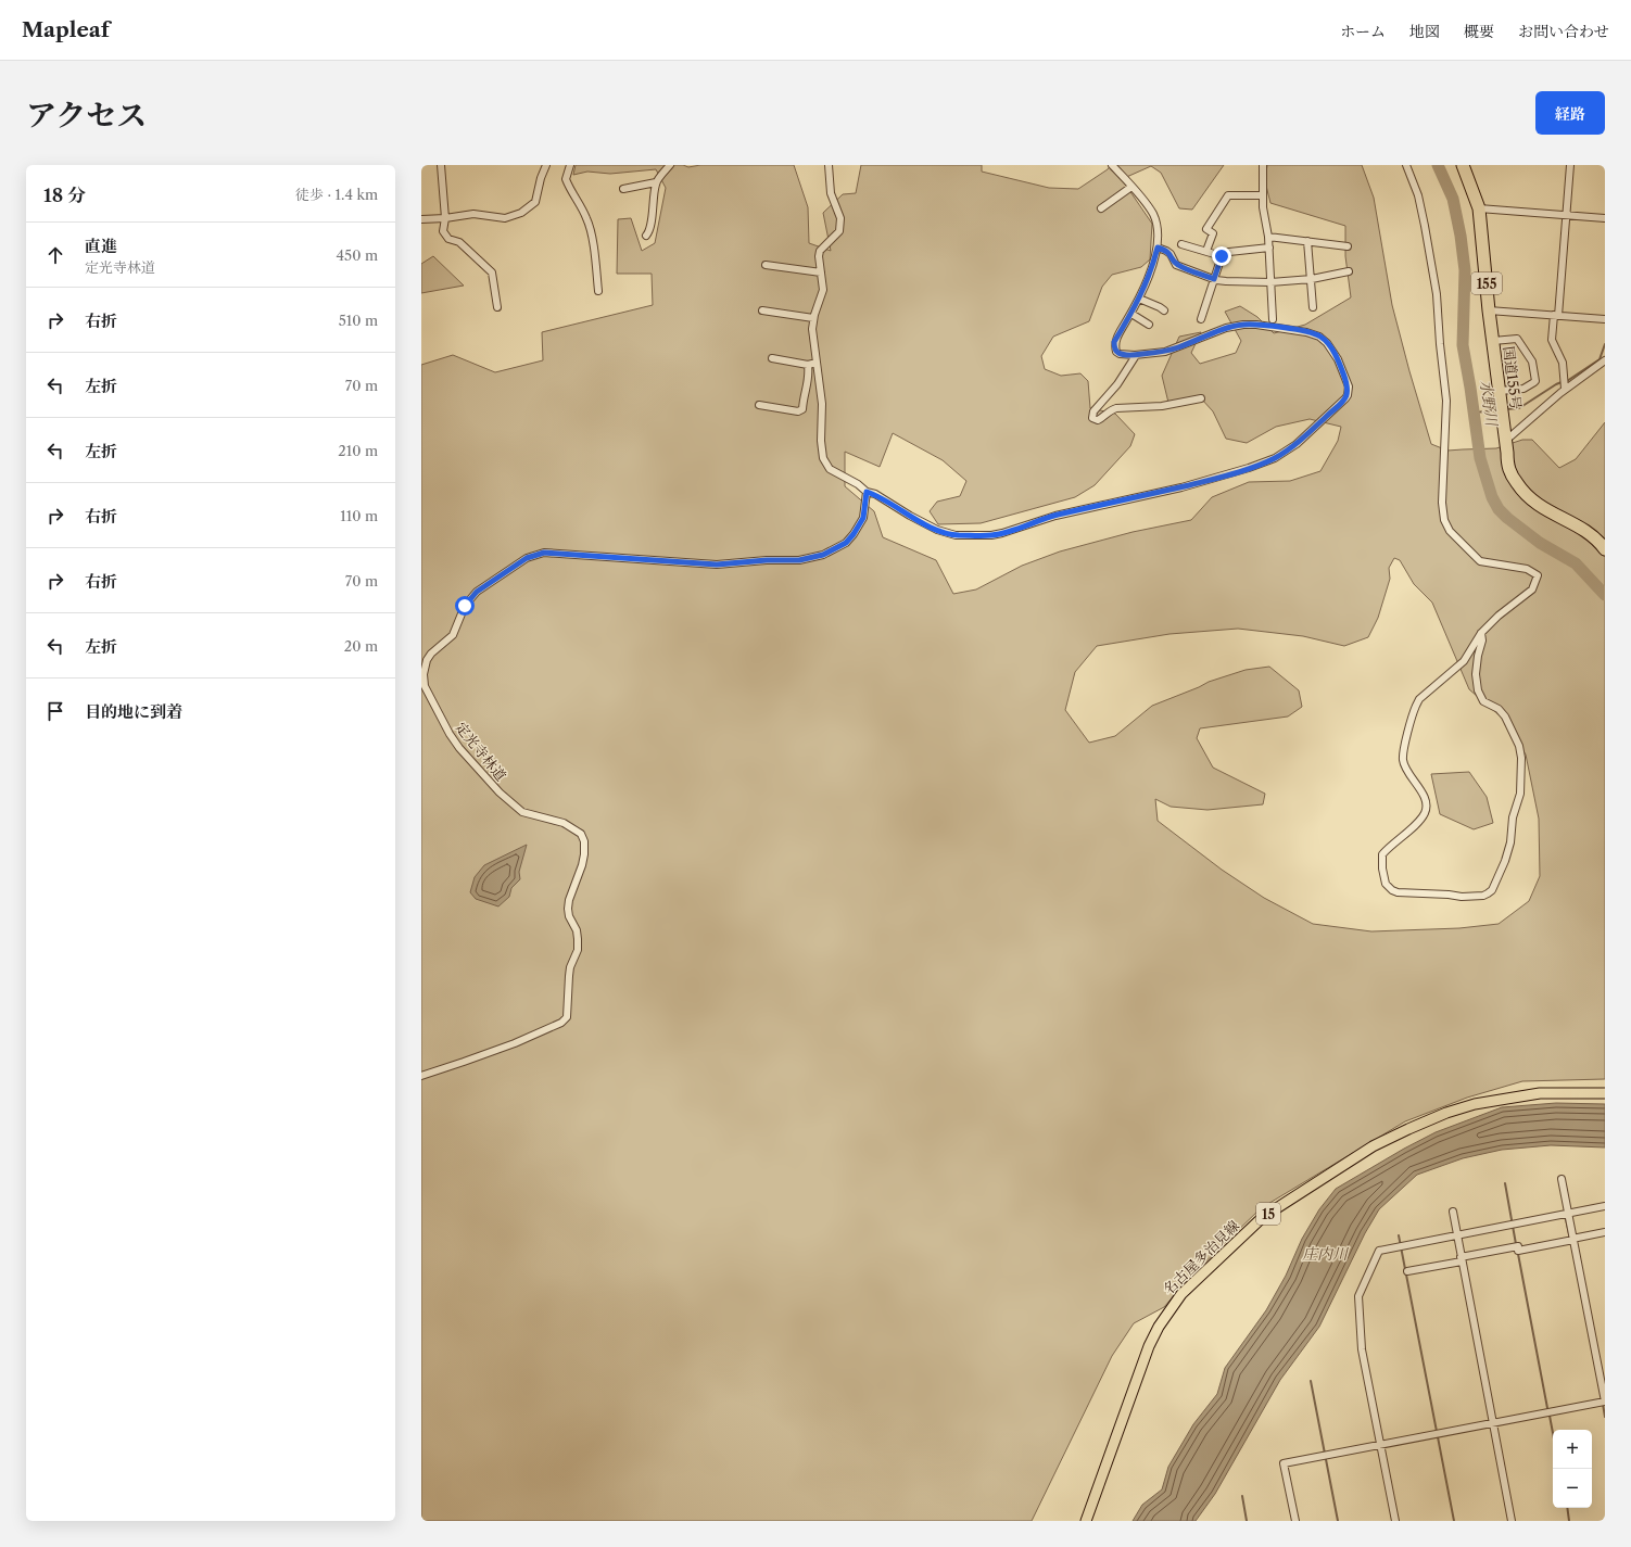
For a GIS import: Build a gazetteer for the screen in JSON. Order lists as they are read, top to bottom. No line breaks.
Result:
{"streets":{"highway":["155","国道155号"],"main road":["15","名古屋多治見線"],"street":["定光寺林道"]},"water":["水野川","庄内川"],"page":{"header":"Mapleaf","nav":["ホーム","地図","概要","お問い合わせ"],"title":"アクセス","buttons":"経路","heading":["18 分","徒歩 · 1.4 km"],"list":[["直進","定光寺林道","450 m"],["右折","510 m"],["左折","70 m"],["左折","210 m"],["右折","110 m"],["右折","70 m"],["左折","20 m"],"目的地に到着"],"map_buttons":["+","−"]}}
